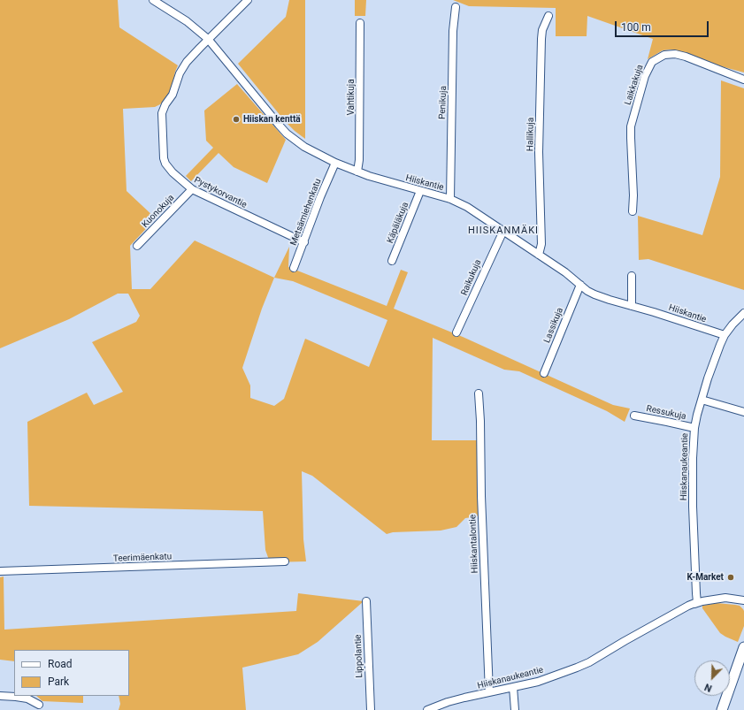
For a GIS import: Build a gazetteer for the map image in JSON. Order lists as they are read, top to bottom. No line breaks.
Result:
{"streets":{"street":["Laikkakuja","Vahtikuja","Penikuja","Hallikuja","Hiiskantie","Pystykorvantie","Kuonokuja","Metsämiehenkatu","Käpäläkuja","Raikukuja","Lassikuja","Ressukuja","Hiiskanaukeantie","Hiiskantalontie","Teerimäenkatu","Lippolantie"]},"crossings":[["Vahtikuja","Hiiskantie"],["Penikuja","Hiiskantie"],["Hallikuja","Hiiskantie"],["Hiiskantie","Pystykorvantie"],["Hiiskantie","Metsämiehenkatu"],["Hiiskantie","Käpäläkuja"],["Hiiskantie","Raikukuja"],["Hiiskantie","Lassikuja"],["Hiiskantie","Hiiskanaukeantie"],["Pystykorvantie","Kuonokuja"],["Pystykorvantie","Metsämiehenkatu"],["Ressukuja","Hiiskanaukeantie"],["Hiiskanaukeantie","Hiiskantalontie"]],"districts":["HIISKANMÄKI"],"places":["Hiiskan kenttä","K-Market"],"legend":["Road","Park"],"scale_bar":"100 m","north":"bottom left"}
